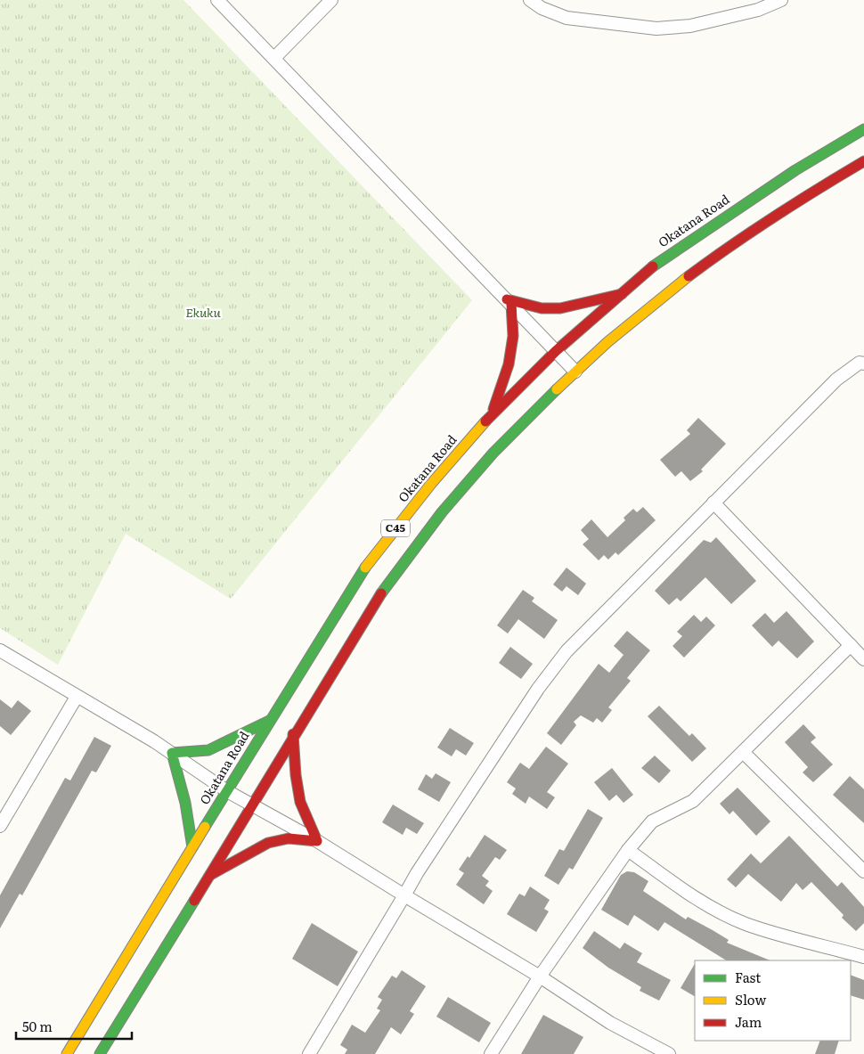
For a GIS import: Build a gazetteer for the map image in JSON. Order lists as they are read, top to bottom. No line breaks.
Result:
{"streets":{"main road":["Okatana Road","C45"]},"parks":["Ekuku"],"legend":["Fast","Slow","Jam"],"scale_bar":"50 m"}
